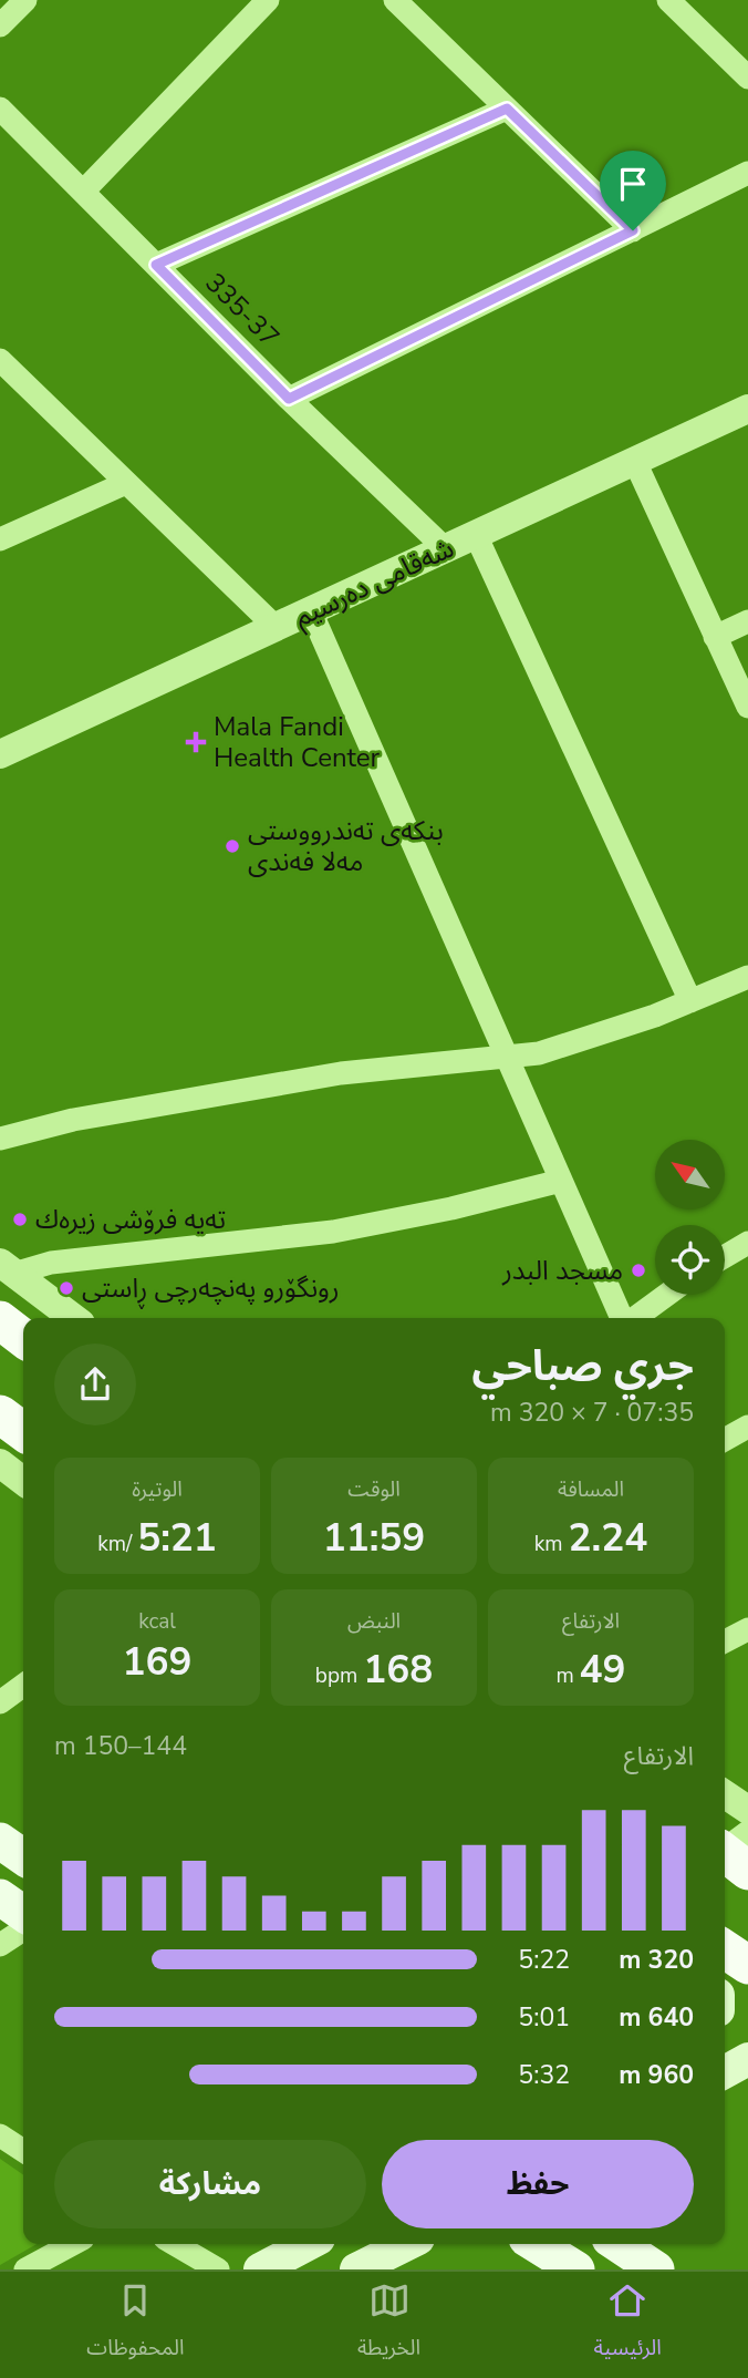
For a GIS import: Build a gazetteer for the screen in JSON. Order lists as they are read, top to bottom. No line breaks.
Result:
{"streets":{"street":["335-37","شەقامی دەرسیم"]},"crossings":[["335-37","شەقامی دەرسیم"]],"places":{"health":["Mala Fandi Health Center"],"other":["بنکەی تەندرووستی مەلا فەندی","تەیە فرۆشی زیرەك","مسجد البدر","رونگۆرو پەنچەرچی ڕاستی"]},"north":"top left","page":{"heading":["جري صباحي","07:35 · 7 × 320 m"],"stats":[["المسافة","2.24 km"],["الوقت","11:59"],["الوتيرة","5:21 /km"],["الارتفاع","49 m"],["النبض","168 bpm"],["kcal","169"]],"chart":["الارتفاع","144–150 m"],"list":[{"name":"320 m","note":"5:22"},{"name":"640 m","note":"5:01"},{"name":"960 m","note":"5:32"}],"buttons":["حفظ","مشاركة"],"tabs":["الرئيسية","الخريطة","المحفوظات"]}}
